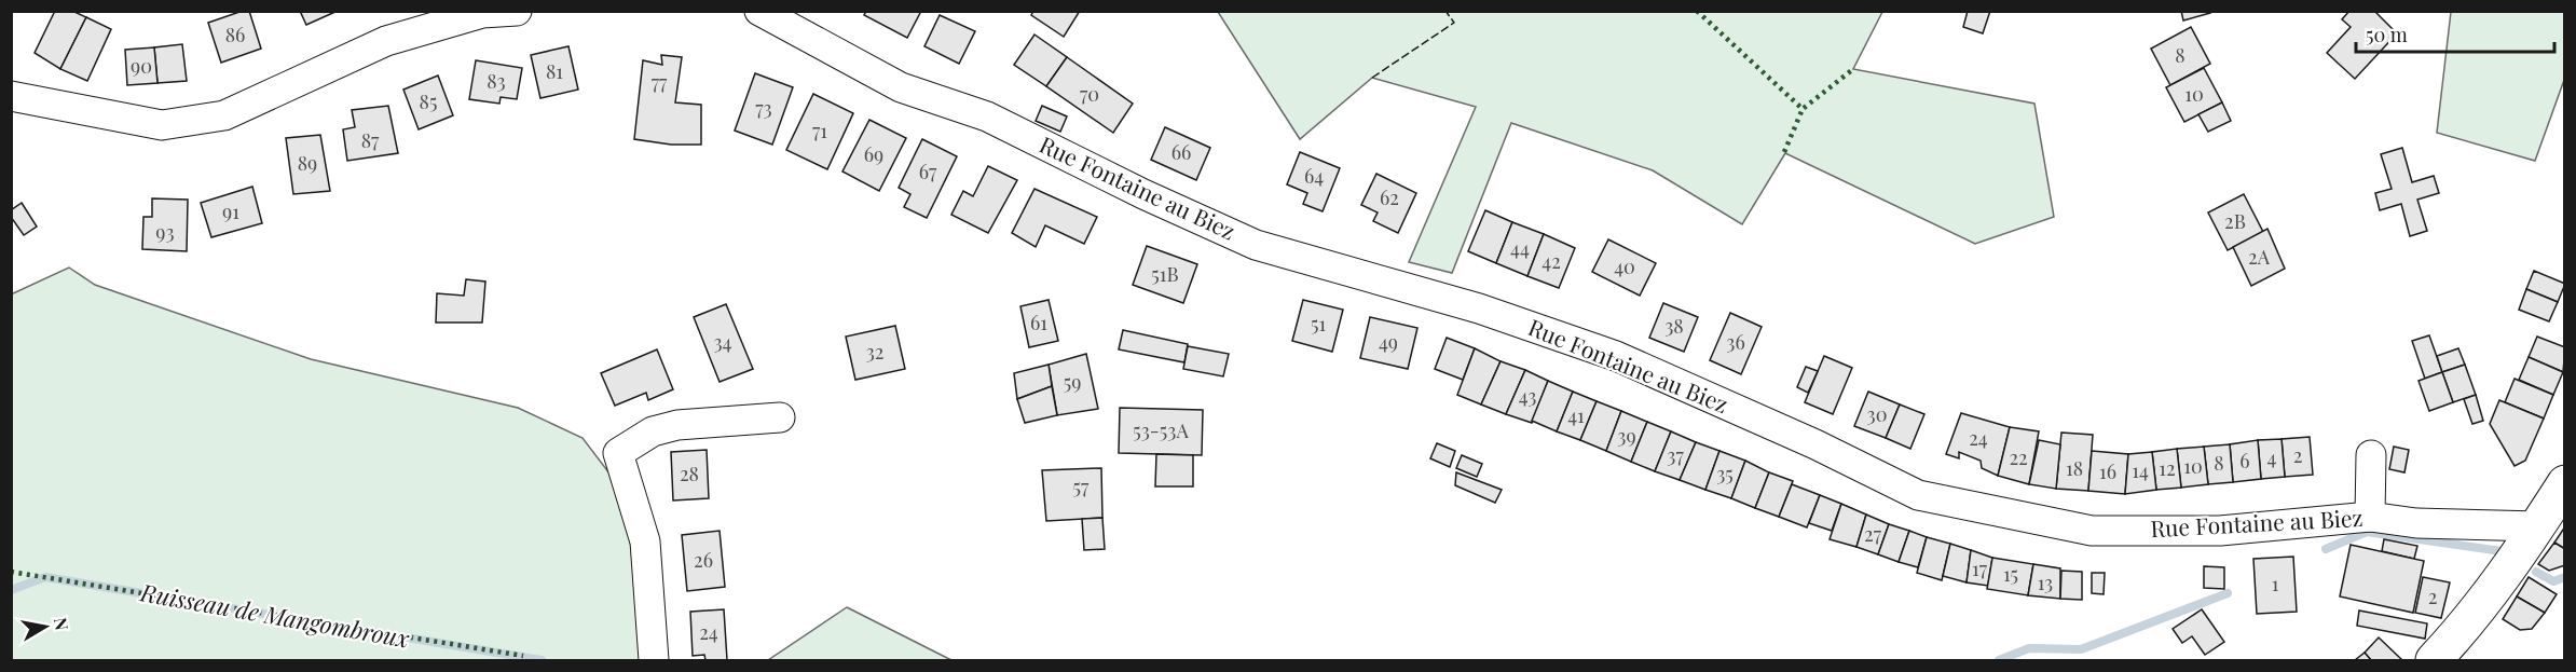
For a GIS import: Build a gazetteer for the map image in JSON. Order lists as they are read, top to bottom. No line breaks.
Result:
{"streets":{"street":["Rue Fontaine au Biez"]},"water":["Ruisseau de Mangombroux"],"house_numbers":["86","8","90","81","83","77","70","10","85","73","71","87","66","69","89","67","64","62","91","2B","93","44","2A","42","40","51B","61","51","38","34","49","36","32","59","43","30","41","53-53A","39","24","37","2","22","4","6","8","10","18","12","14","16","28","35","57","27","26","17","15","13","1","2","24"],"scale_bar":"50 m","north":"right"}
